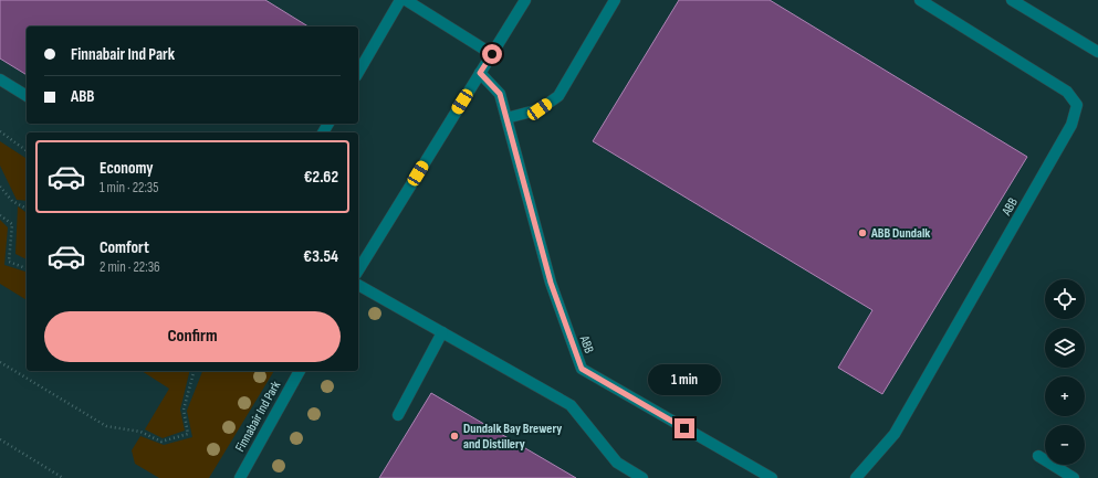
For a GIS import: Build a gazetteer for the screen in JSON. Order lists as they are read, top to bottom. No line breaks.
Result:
{"streets":{"street":["ABB","Finnabair Ind Park"]},"places":["ABB Dundalk","Dundalk Bay Brewery and Distillery"],"page":{"banner":["Finnabair Ind Park","ABB"],"list":[{"name":"Economy","note":"1 min · 22:35","value":"€2.62"},{"name":"Comfort","note":"2 min · 22:36","value":"€3.54"}],"map_buttons":["+","−"],"buttons":"Confirm","bubble":"1 min"}}
